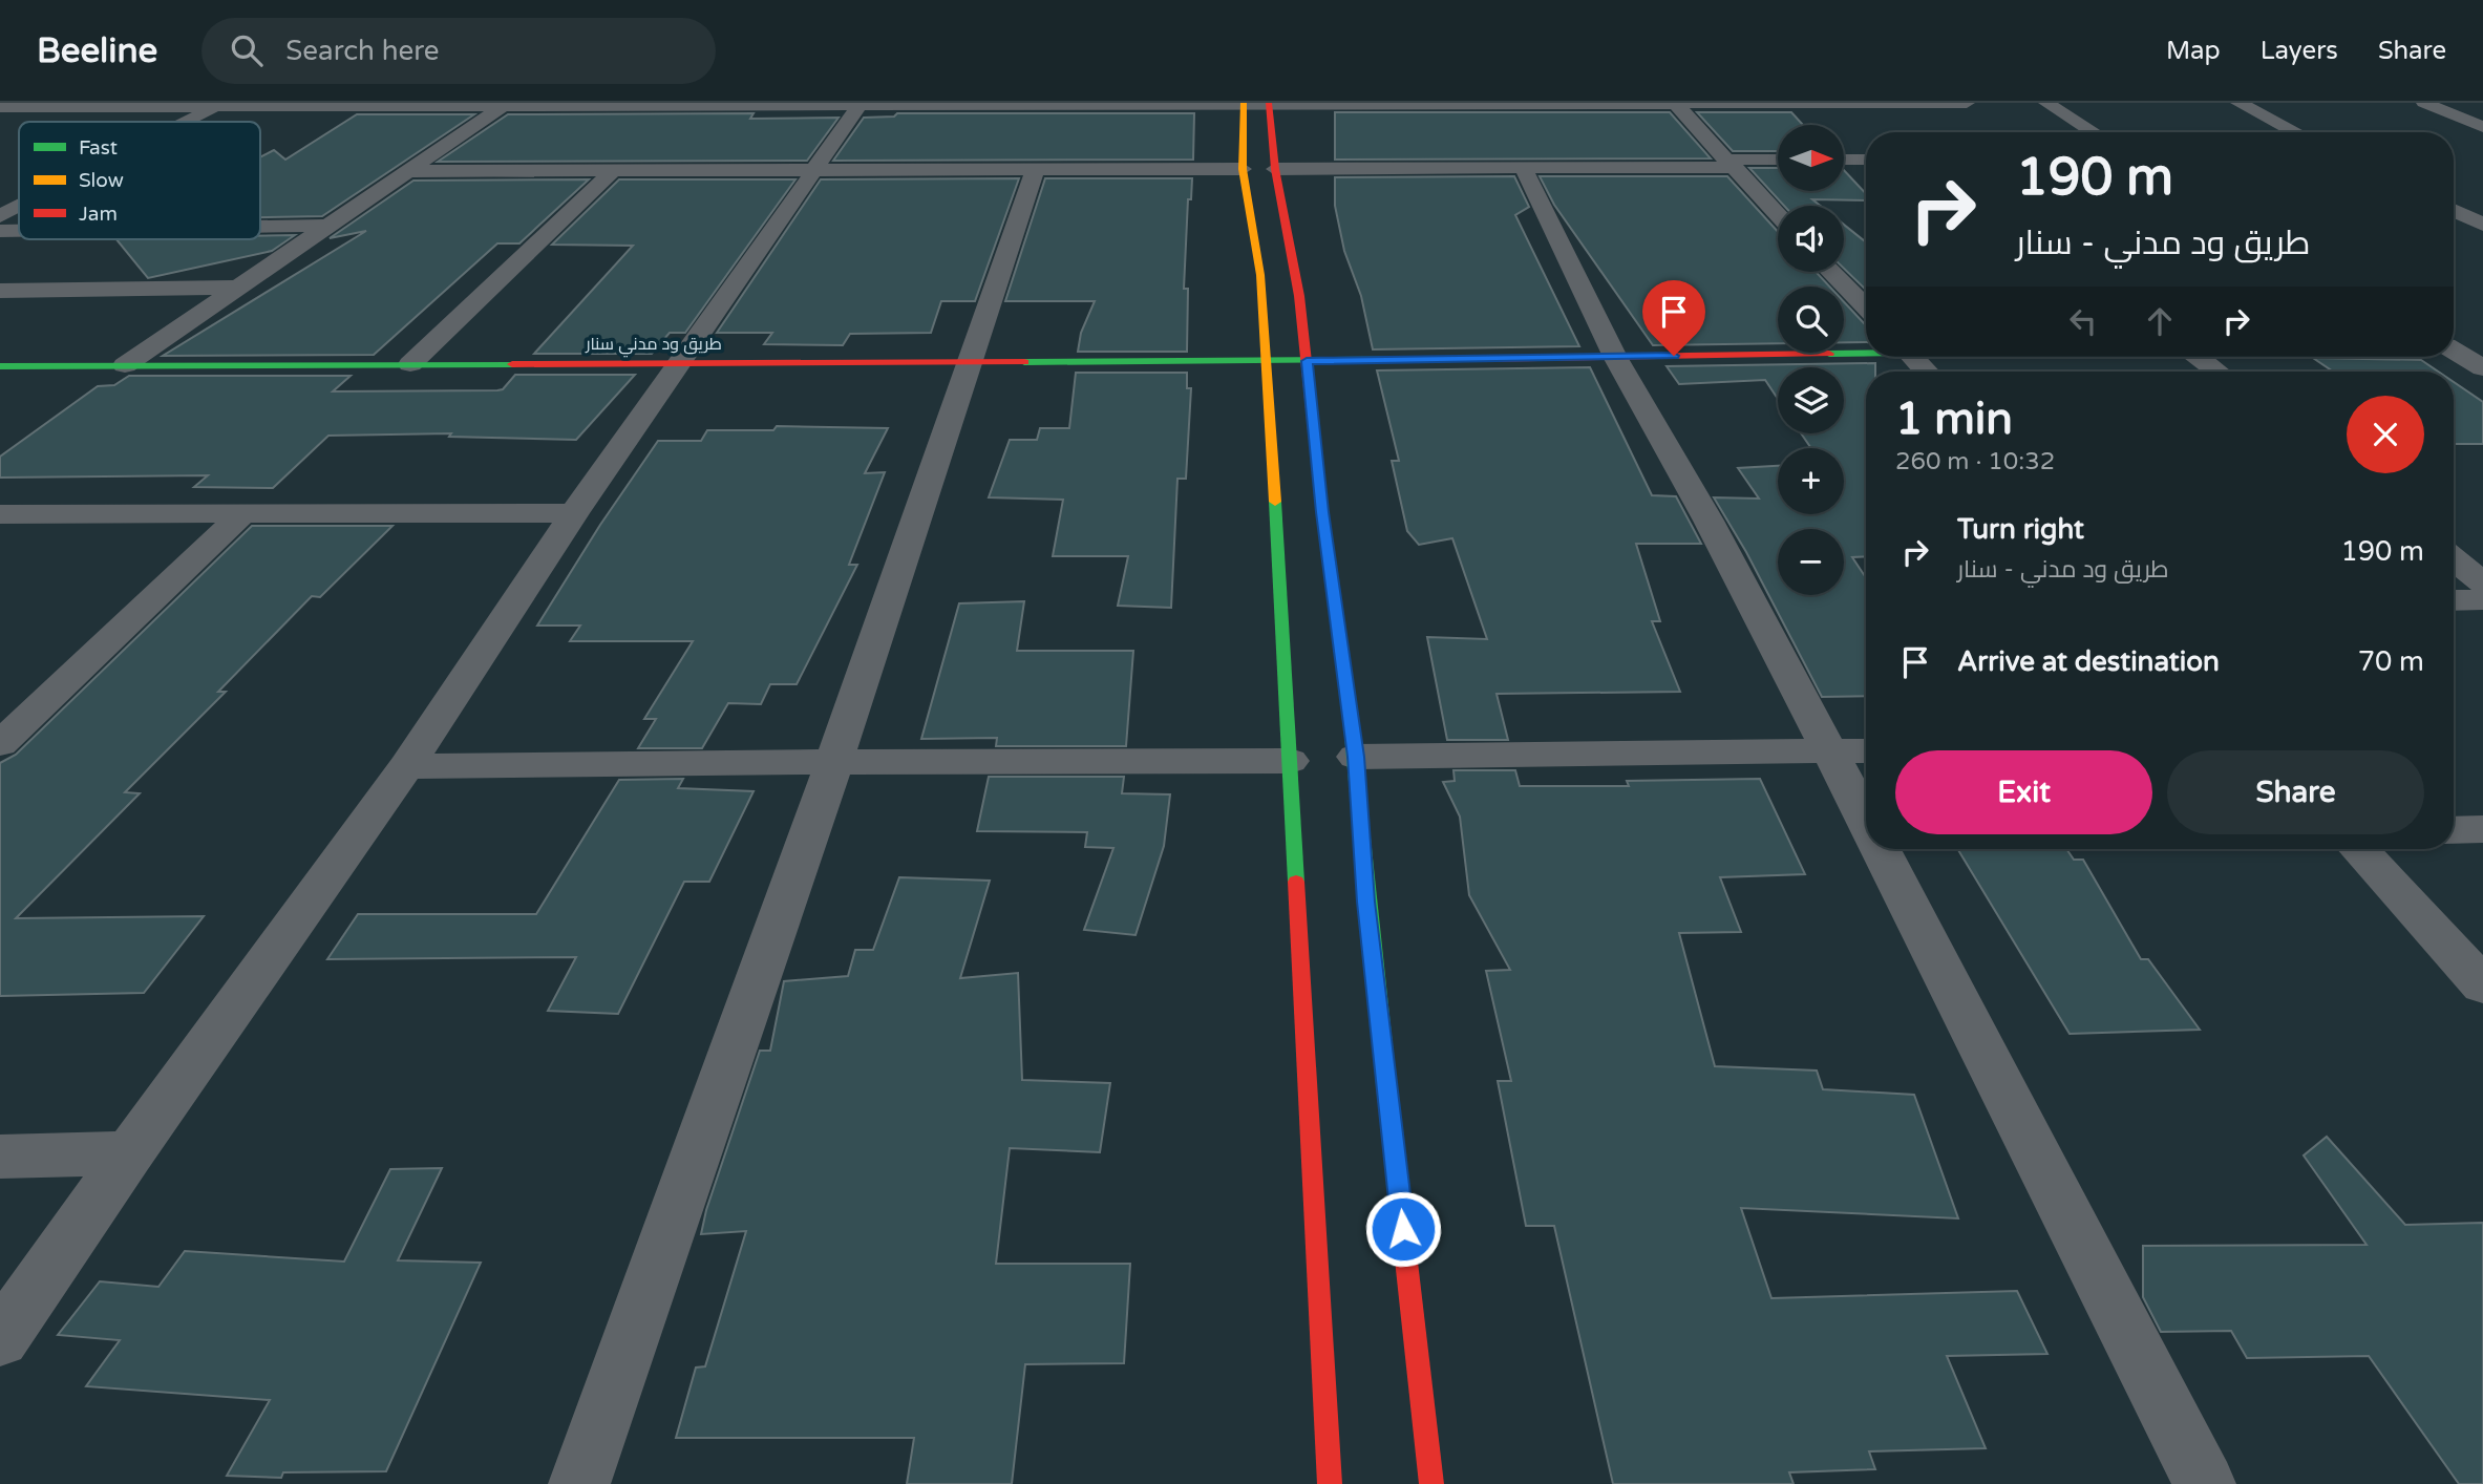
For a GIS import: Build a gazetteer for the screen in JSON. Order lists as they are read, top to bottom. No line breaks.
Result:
{"streets":{"street":["طريق ود مدني سنار"]},"legend":["Fast","Slow","Jam"],"north":"right","page":{"header":"Beeline","search":"Search here","nav":["Map","Layers","Share"],"map_buttons":["+","−"],"turn":["190 m","طريق ود مدني - سنار"],"heading":["1 min","260 m · 10:32"],"list":[{"name":"Turn right","note":"طريق ود مدني - سنار","value":"190 m"},{"name":"Arrive at destination","value":"70 m"}],"buttons":["Exit","Share"]}}
